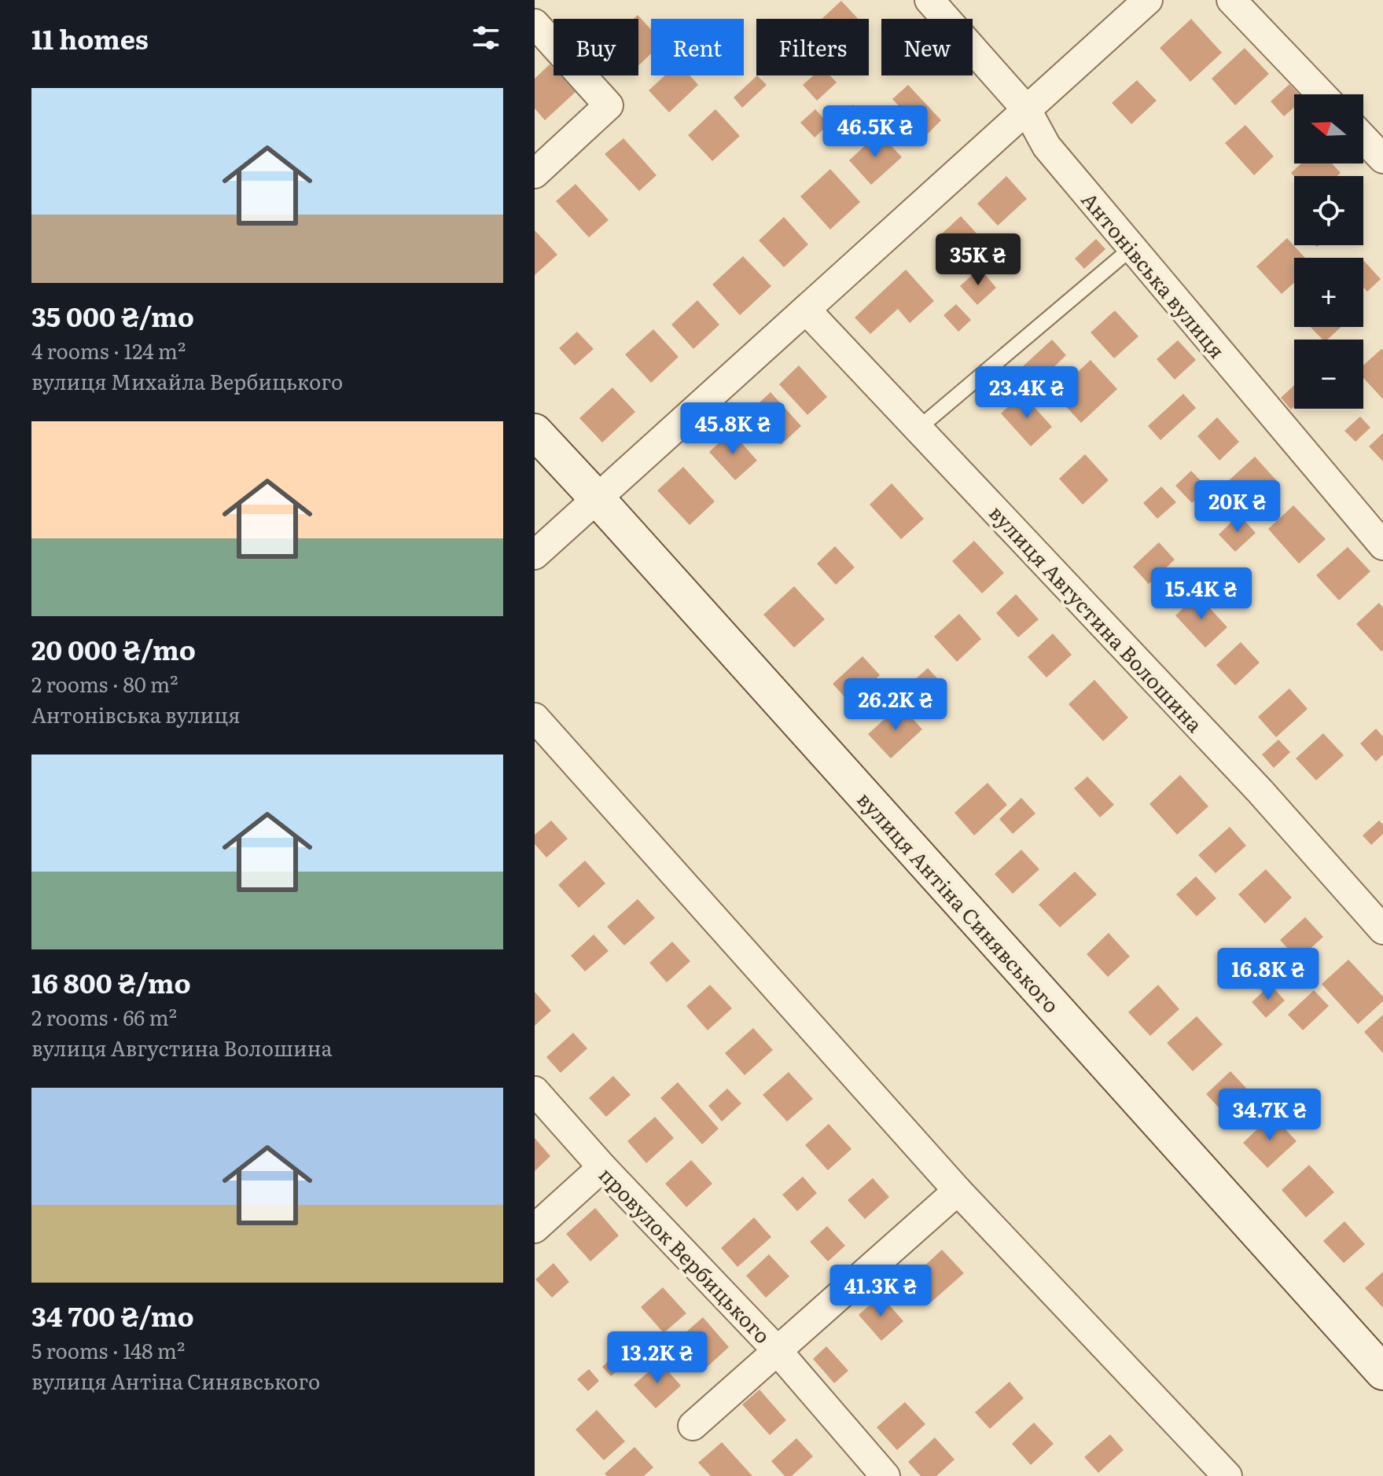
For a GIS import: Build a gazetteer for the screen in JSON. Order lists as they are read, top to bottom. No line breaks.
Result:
{"streets":{"street":["Антонівська вулиця","вулиця Августина Волошина","вулиця Антіна Синявського","провулок Вербицького"]},"north":"left","page":{"heading":"11 homes","chip":["Buy","Rent","Filters","New"],"list":[{"name":"35 000 ₴/mo","note":"4 rooms · 124 m² · вулиця Михайла Вербицького"},{"name":"20 000 ₴/mo","note":"2 rooms · 80 m² · Антонівська вулиця"},{"name":"16 800 ₴/mo","note":"2 rooms · 66 m² · вулиця Августина Волошина"},{"name":"34 700 ₴/mo","note":"5 rooms · 148 m² · вулиця Антіна Синявського"}],"map_buttons":["+","−"],"price":["46.5K ₴","35K ₴","23.4K ₴","45.8K ₴","20K ₴","15.4K ₴","26.2K ₴","16.8K ₴","34.7K ₴","41.3K ₴","13.2K ₴"]}}
